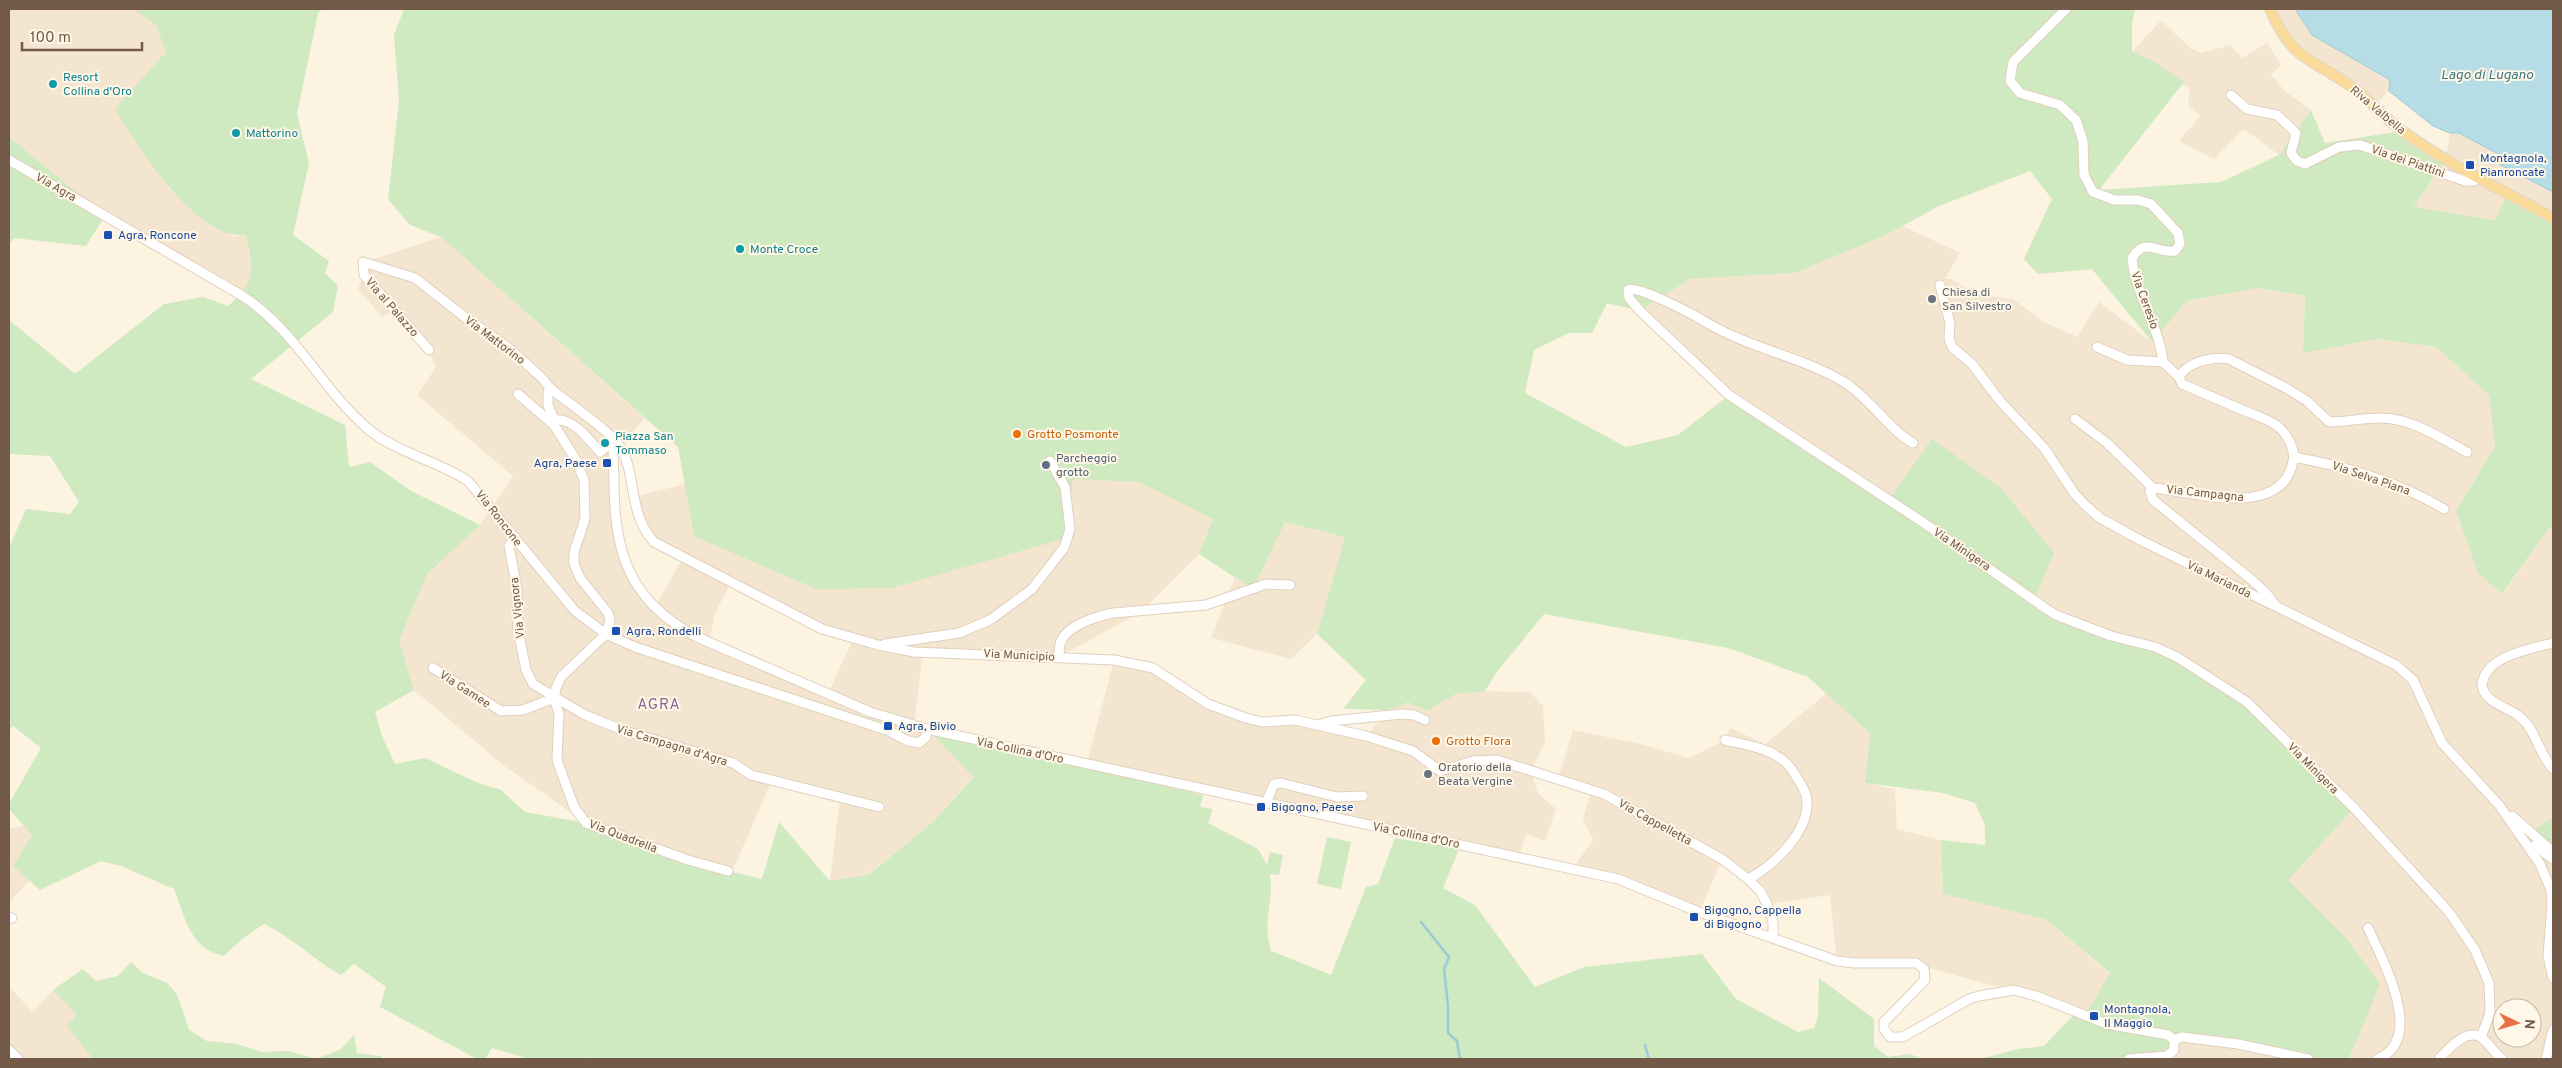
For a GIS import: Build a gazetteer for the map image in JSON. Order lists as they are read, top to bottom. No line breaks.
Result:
{"streets":{"main road":["Riva Valbella"],"street":["Via dei Piattini","Via Agra","Via Ceresio","Via al Palazzo","Via Mattorino","Via Selva Piana","Via Campagna","Via Roncone","Via Minigera","Via Marianda","Via Vignora","Via Municipio","Via Gamee","Via Campagna d'Agra","Via Collina d'Oro","Via Cappelletta","Via Quadrella"]},"crossings":[["Riva Valbella","Via dei Piattini"],["Via Agra","Via Roncone"],["Via al Palazzo","Via Mattorino"],["Via Mattorino","Via Municipio"],["Via Mattorino","Via Collina d'Oro"],["Via Selva Piana","Via Campagna"],["Via Campagna","Via Marianda"],["Via Roncone","Via Vignora"],["Via Roncone","Via Collina d'Oro"],["Via Vignora","Via Gamee"],["Via Vignora","Via Campagna d'Agra"],["Via Vignora","Via Quadrella"],["Via Municipio","Via Collina d'Oro"],["Via Municipio","Via Cappelletta"],["Via Gamee","Via Campagna d'Agra"],["Via Gamee","Via Quadrella"],["Via Campagna d'Agra","Via Quadrella"],["Via Collina d'Oro","Via Cappelletta"]],"districts":["AGRA"],"water":["Lago di Lugano"],"places":{"other":["Resort Collina d'Oro","Mattorino","Monte Croce","Chiesa di San Silvestro","Grotto Posmonte","Piazza San Tommaso","Parcheggio grotto","Grotto Flora","Oratorio della Beata Vergine"],"transit":["Montagnola, Pianroncate","Agra, Roncone","Agra, Paese","Agra, Rondelli","Agra, Bivio","Bigogno, Paese","Bigogno, Cappella di Bigogno","Montagnola, Il Maggio"]},"scale_bar":"100 m","north":"right"}
